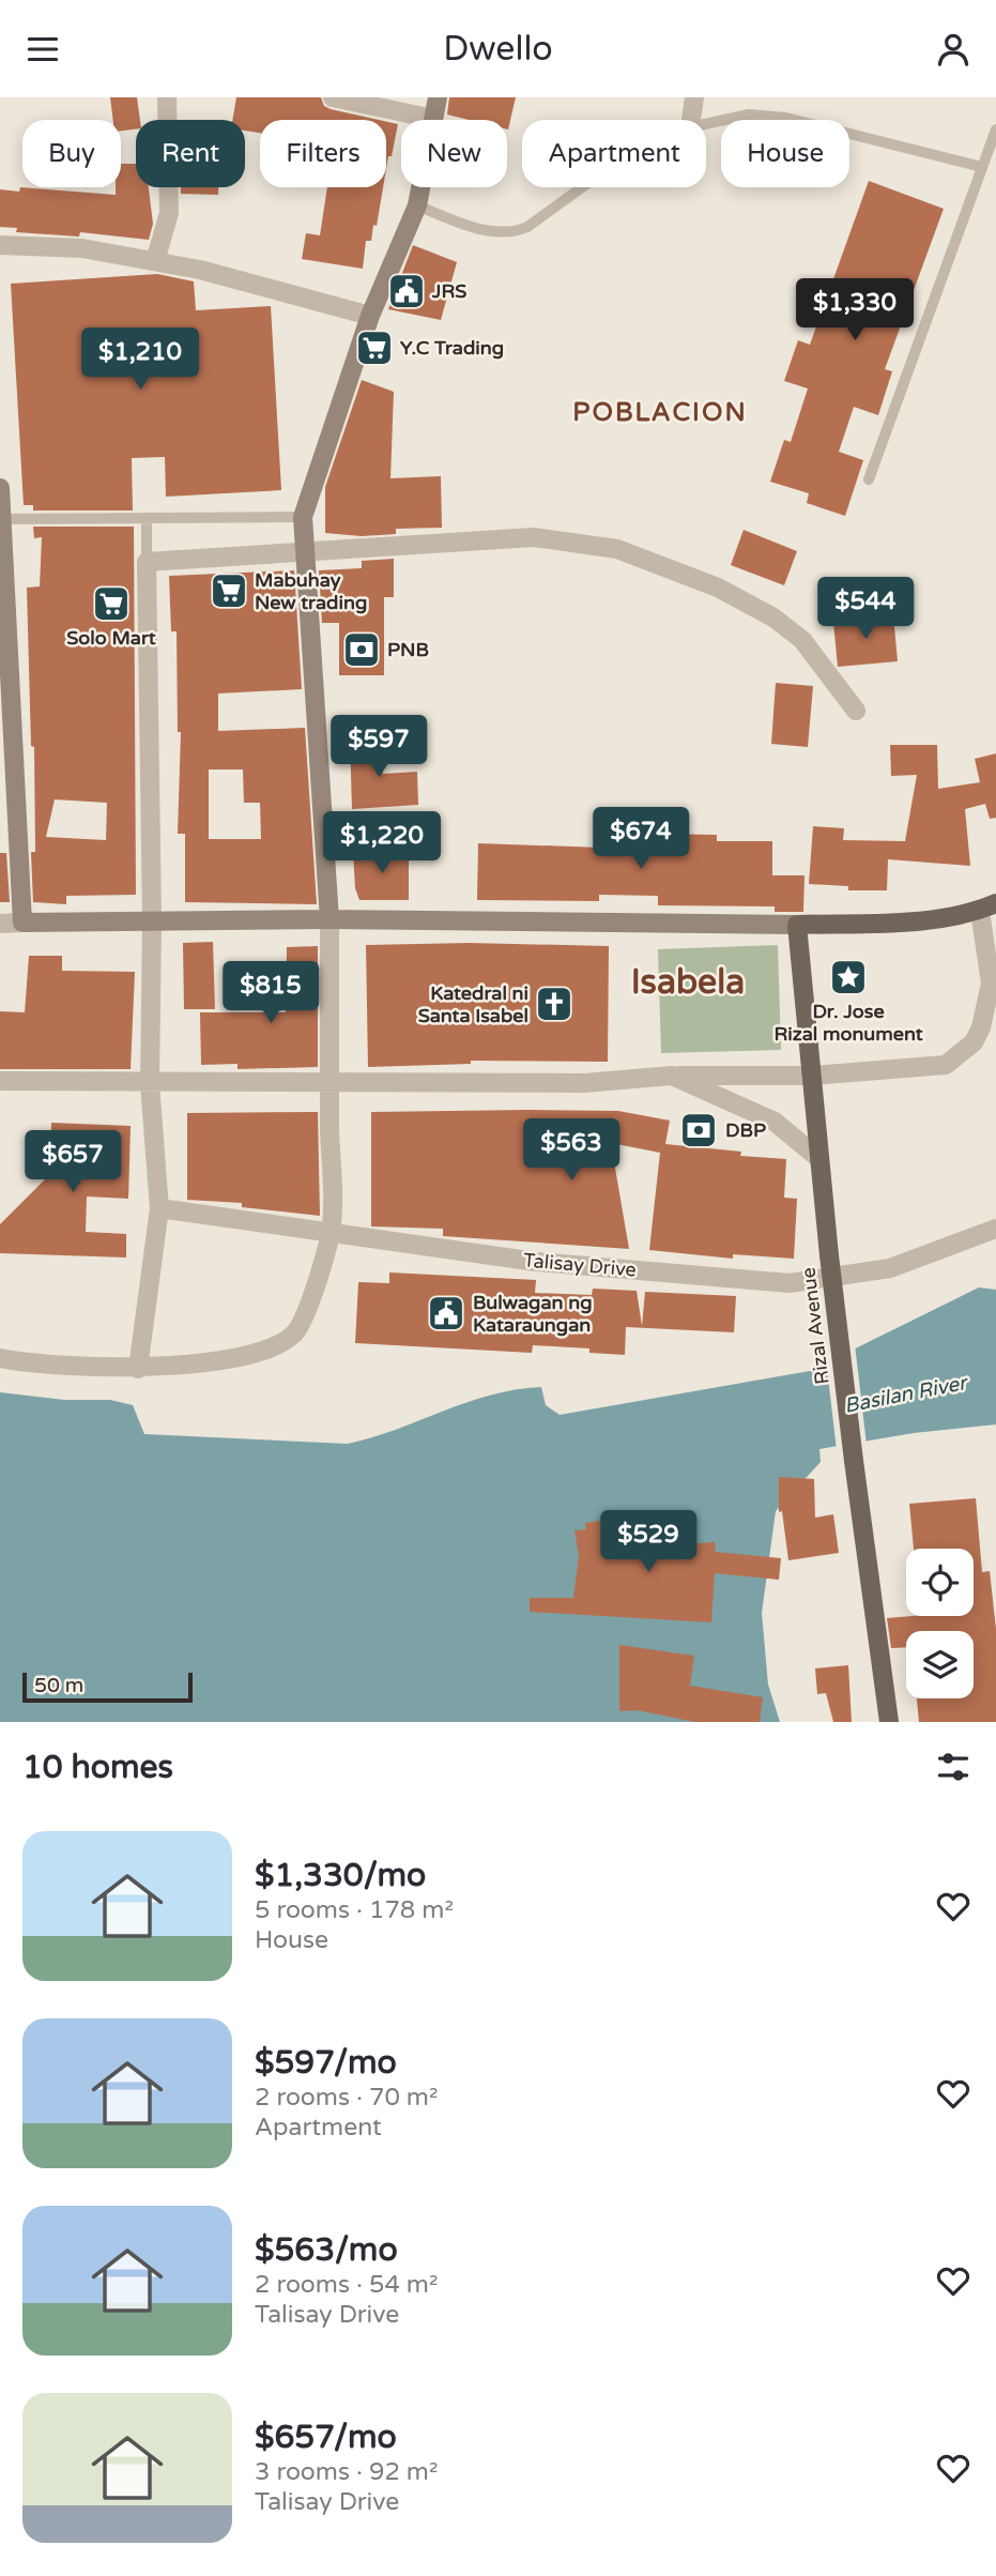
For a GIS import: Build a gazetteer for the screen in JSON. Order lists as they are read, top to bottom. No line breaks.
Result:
{"streets":{"main road":["Rizal Avenue"],"street":["Talisay Drive"]},"districts":["POBLACION","Isabela"],"water":["Basilan River"],"places":{"public building":["JRS","Bulwagan ng Kataraungan"],"supermarket":["Y.C Trading","Mabuhay New trading","Solo Mart"],"bank":["PNB","DBP"],"place":["Dr. Jose Rizal monument"],"church":["Katedral ni Santa Isabel"]},"scale_bar":"50 m","page":{"header":"Dwello","chip":["Buy","Rent","Filters","New","Apartment","House"],"price":["$1,330","$1,210","$544","$597","$674","$1,220","$815","$563","$657","$529"],"scale":"50 m","heading":"10 homes","list":[{"name":"$1,330/mo","note":"5 rooms · 178 m² · House"},{"name":"$597/mo","note":"2 rooms · 70 m² · Apartment"},{"name":"$563/mo","note":"2 rooms · 54 m² · Talisay Drive"},{"name":"$657/mo","note":"3 rooms · 92 m² · Talisay Drive"}]}}
